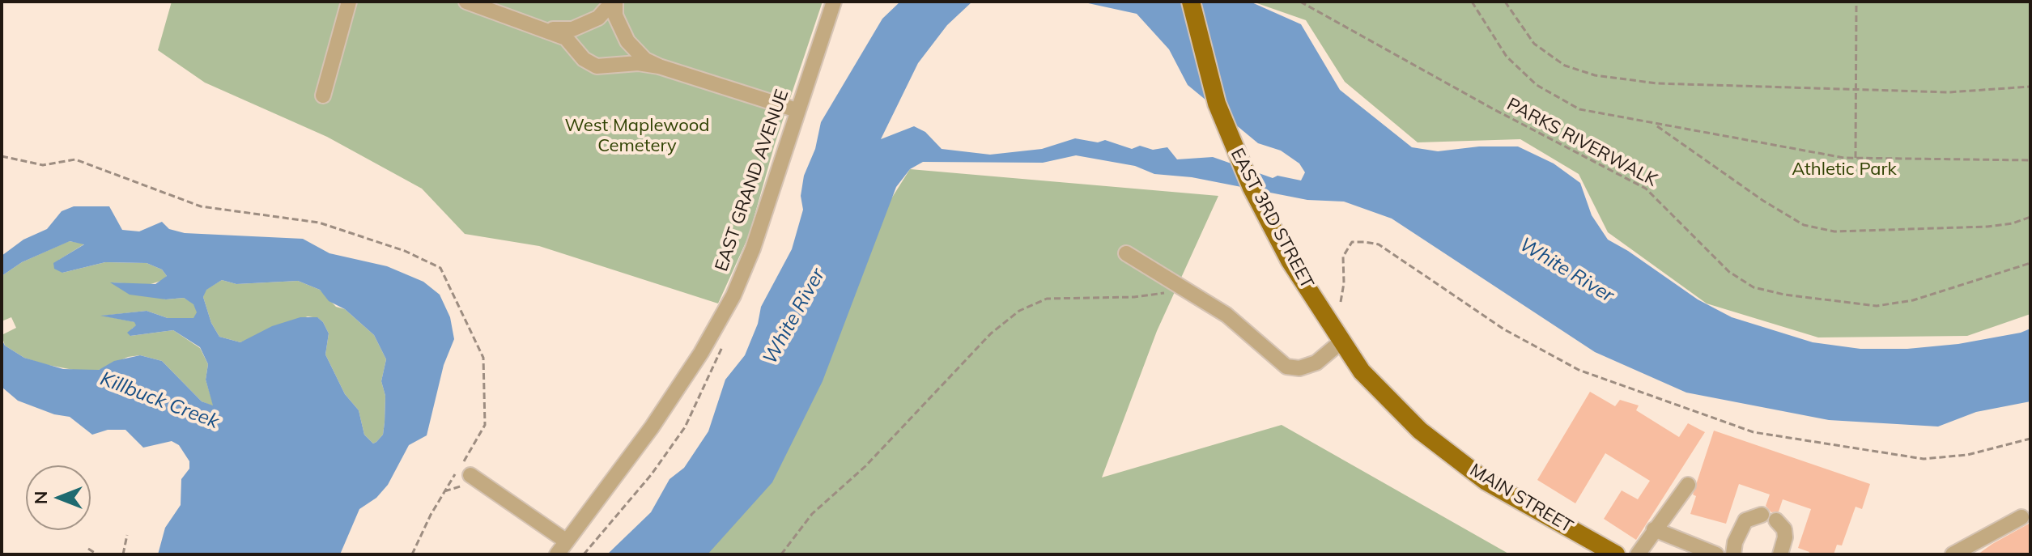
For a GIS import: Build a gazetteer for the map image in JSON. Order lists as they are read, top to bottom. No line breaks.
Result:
{"streets":{"main road":["EAST 3RD STREET","MAIN STREET"],"street":["EAST GRAND AVENUE"],"path":["PARKS RIVERWALK"]},"crossings":[["EAST 3RD STREET","MAIN STREET"]],"water":["White River","Killbuck Creek"],"parks":["West Maplewood Cemetery","Athletic Park"],"north":"left"}
